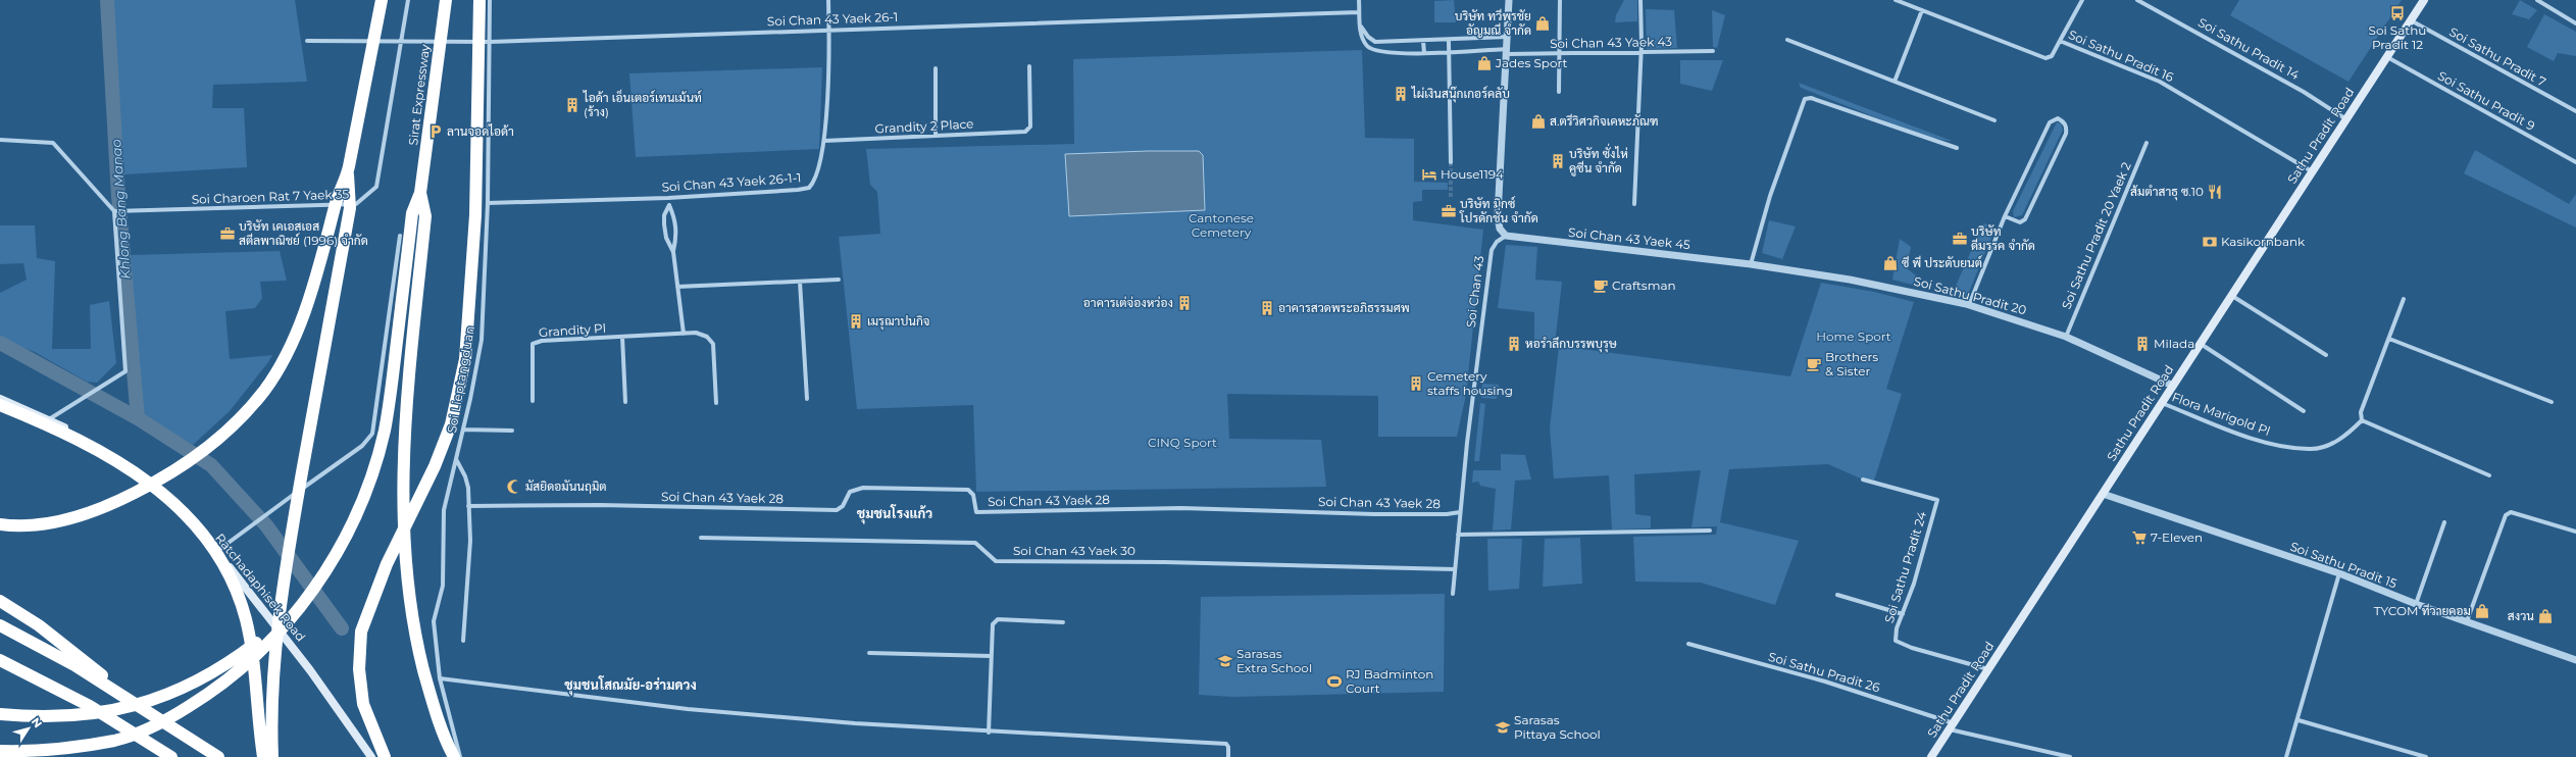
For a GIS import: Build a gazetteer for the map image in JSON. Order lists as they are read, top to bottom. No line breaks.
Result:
{"streets":{"highway":["Sirat Expressway"],"main road":["Sathu Pradit Road","Ratchadaphisek Road"],"street":["Soi Chan 43 Yaek 26-1","Soi Chan 43 Yaek 43","Soi Sathu Pradit 14","Soi Sathu Pradit 16","Soi Sathu Pradit 7","Soi Sathu Pradit 9","Grandity 2 Place","Soi Chan 43 Yaek 26-1-1","Soi Charoen Rat 7 Yaek 35","Soi Sathu Pradit 20 Yaek 2","Soi Chan 43 Yaek 45","Soi Chan 43","Soi Sathu Pradit 20","Grandity Pl","Soi Lieptangduan","Flora Marigold Pl","Soi Chan 43 Yaek 28","Soi Chan 43 Yaek 30","Soi Sathu Pradit 15","Soi Sathu Pradit 24","Soi Sathu Pradit 26"]},"crossings":[["Soi Chan 43 Yaek 26-1","Soi Chan 43 Yaek 26-1-1"],["Soi Chan 43 Yaek 26-1","Soi Charoen Rat 7 Yaek 35"],["Soi Chan 43 Yaek 26-1","Soi Lieptangduan"],["Soi Sathu Pradit 14","Sathu Pradit Road"],["Soi Sathu Pradit 16","Sathu Pradit Road"],["Soi Sathu Pradit 7","Sathu Pradit Road"],["Soi Sathu Pradit 9","Sathu Pradit Road"],["Grandity 2 Place","Soi Chan 43 Yaek 26-1-1"],["Sathu Pradit Road","Soi Sathu Pradit 20"],["Sathu Pradit Road","Flora Marigold Pl"],["Sathu Pradit Road","Soi Sathu Pradit 15"],["Sathu Pradit Road","Soi Sathu Pradit 24"],["Sathu Pradit Road","Soi Sathu Pradit 26"],["Soi Chan 43 Yaek 26-1-1","Soi Lieptangduan"],["Soi Sathu Pradit 20 Yaek 2","Soi Sathu Pradit 20"],["Soi Chan 43 Yaek 45","Soi Chan 43"],["Soi Chan 43 Yaek 45","Soi Sathu Pradit 20"],["Soi Chan 43","Soi Chan 43 Yaek 28"],["Soi Chan 43","Soi Chan 43 Yaek 30"]],"districts":["ชุมชนโรงแก้ว","ชุมชนโสณมัย-อร่ามดวง"],"water":["Khlong Bang Manao"],"parks":["Cantonese Cemetery","Home Sport","CINQ Sport"],"places":{"bus stop":["Soi Sathu Pradit 12"],"shop":["บริษัท ทวีพรชัย อัญมณี จำกัด","Jades Sport","ส.ตรีวิศวกิจเคหะภัณฑ","ซี พี ประดับยนต์","TYCOM ทีวายคอม","สงวน"],"building":["ไผ่เงินสนุ๊กเกอร์คลับ","ไอด้า เอ็นเตอร์เทนเม้นท์ (ร้าง)","บริษัท ซั่งไห่ คูซีน จำกัด","อาคารเต่จ่องหว่อง","อาคารสวดพระอภิธรรมศพ","เมรุฌาปนกิจ","หอรำลึกบรรพบุรุษ","Milada","Cemetery staffs housing"],"parking":["ลานจอดไอด้า"],"hotel":["House1194"],"restaurant":["ส้มตำสาธุ ซ.10"],"office":["บริษัท มิกซ์ โปรดักชั่น จำกัด","บริษัท เคเอสเอส สตีลพาณิชย์ (1996) จำกัด","บริษัท ดีมรรค จำกัด"],"bank":["Kasikornbank"],"cafe":["Craftsman","Brothers & Sister"],"mosque":["มัสยิดอมันนฤมิต"],"supermarket":["7-Eleven"],"school or university":["Sarasas Extra School","Sarasas Pittaya School"],"sports":["RJ Badminton Court"]},"north":"top right"}
